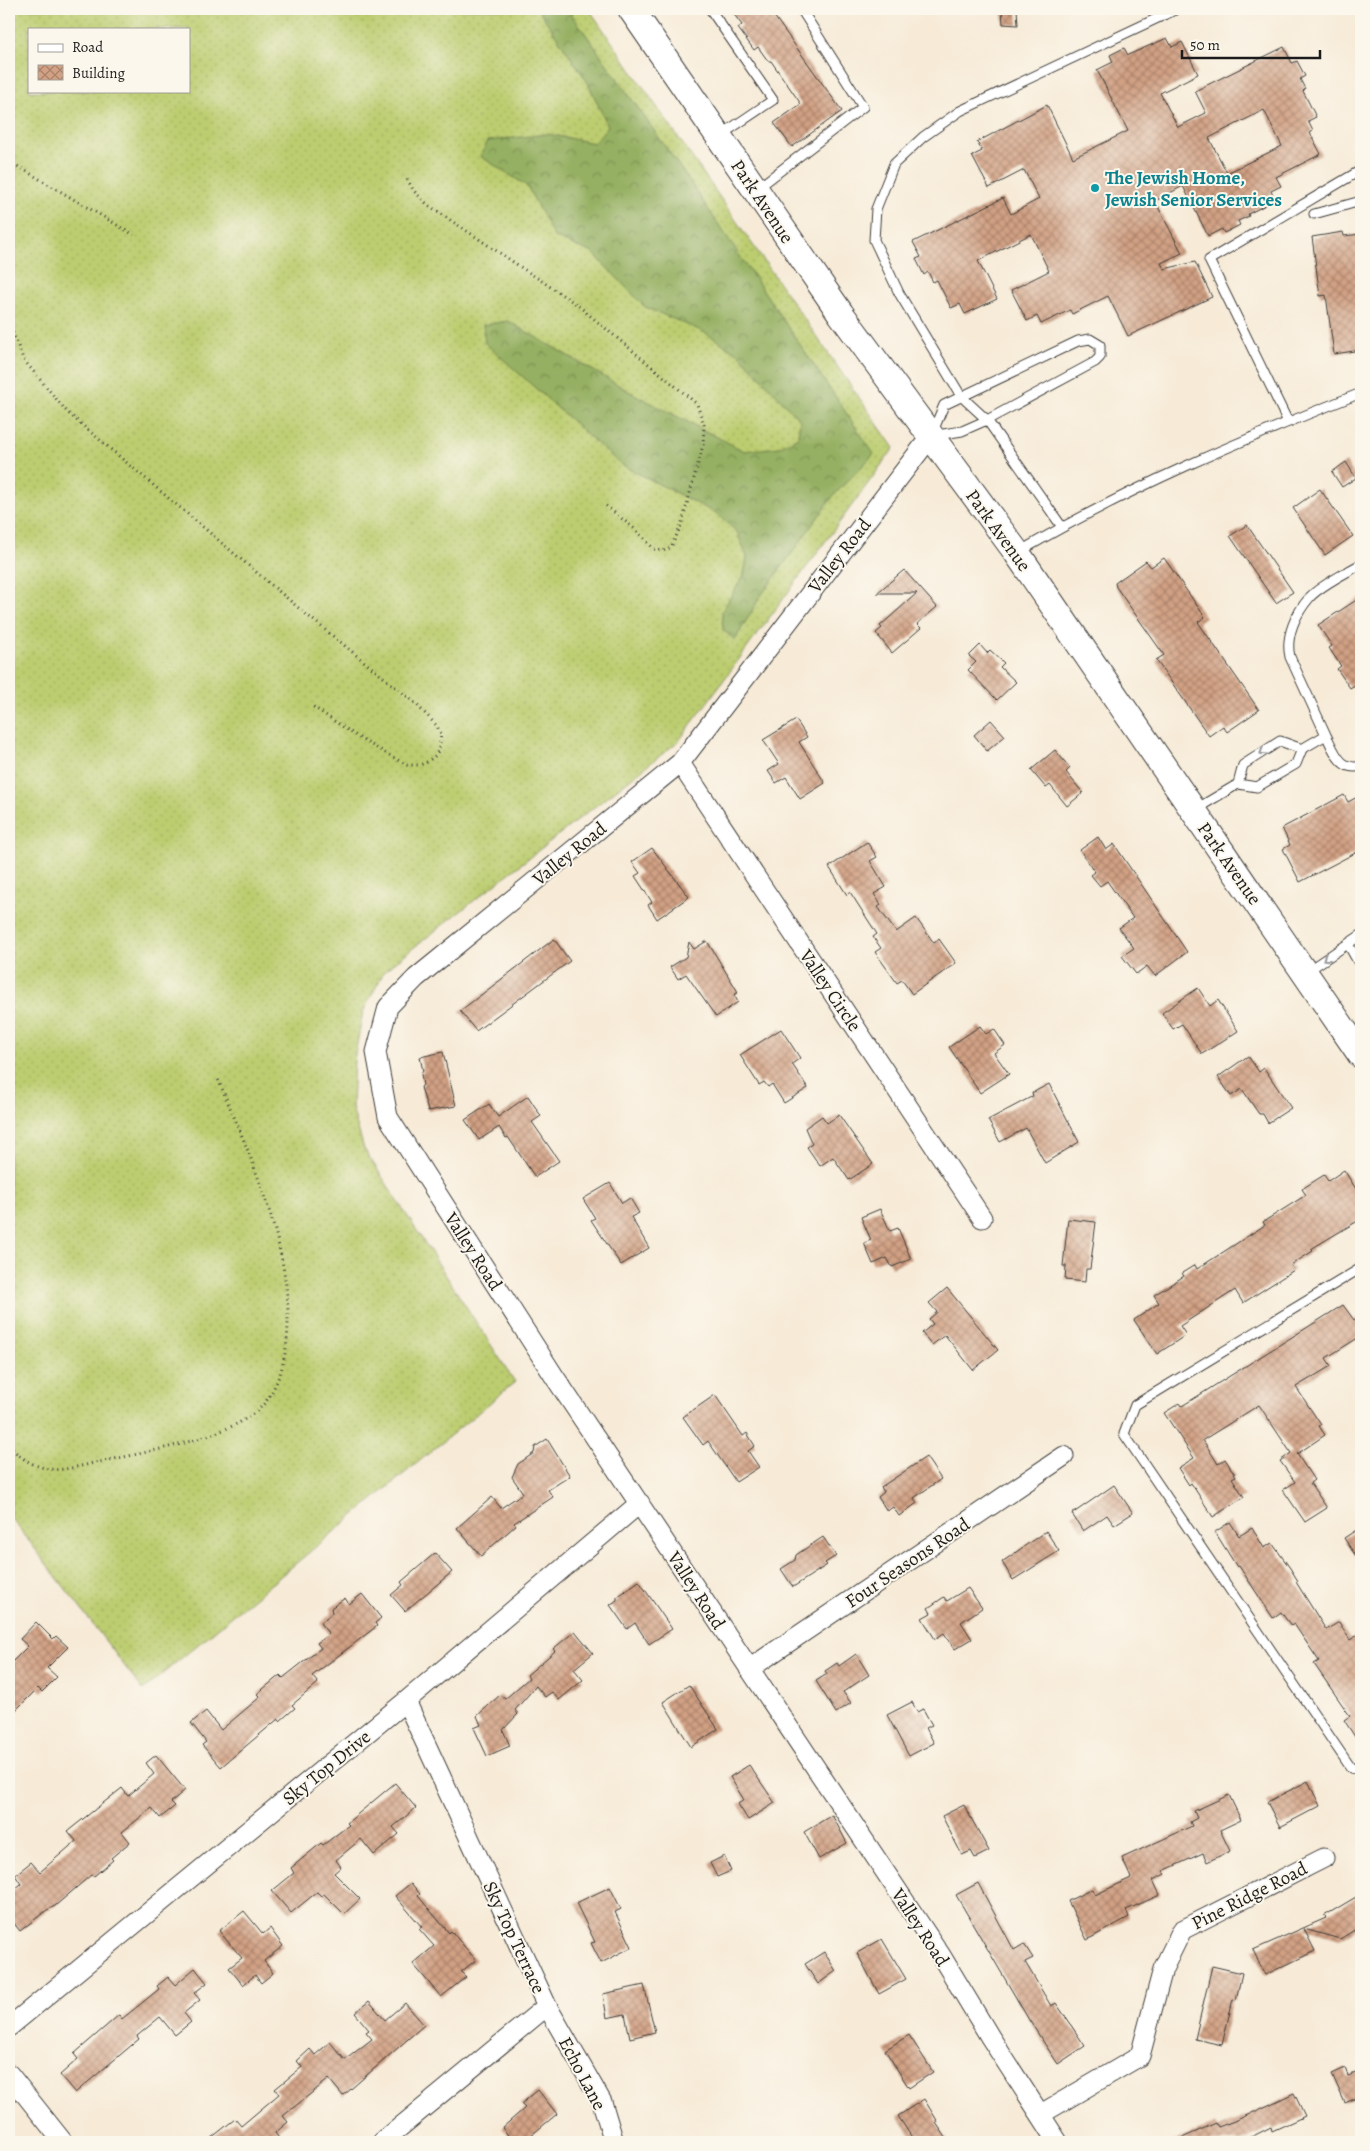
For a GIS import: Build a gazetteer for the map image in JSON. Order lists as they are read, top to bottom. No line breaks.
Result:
{"streets":{"main road":["Park Avenue"],"street":["Valley Road","Valley Circle","Four Seasons Road","Sky Top Drive","Pine Ridge Road","Sky Top Terrace","Echo Lane"]},"crossings":[["Park Avenue","Valley Road"],["Valley Road","Valley Circle"],["Valley Road","Four Seasons Road"],["Valley Road","Sky Top Drive"],["Valley Road","Pine Ridge Road"],["Sky Top Drive","Sky Top Terrace"],["Sky Top Terrace","Echo Lane"]],"places":["The Jewish Home, Jewish Senior Services"],"legend":["Road","Building"],"scale_bar":"50 m"}
